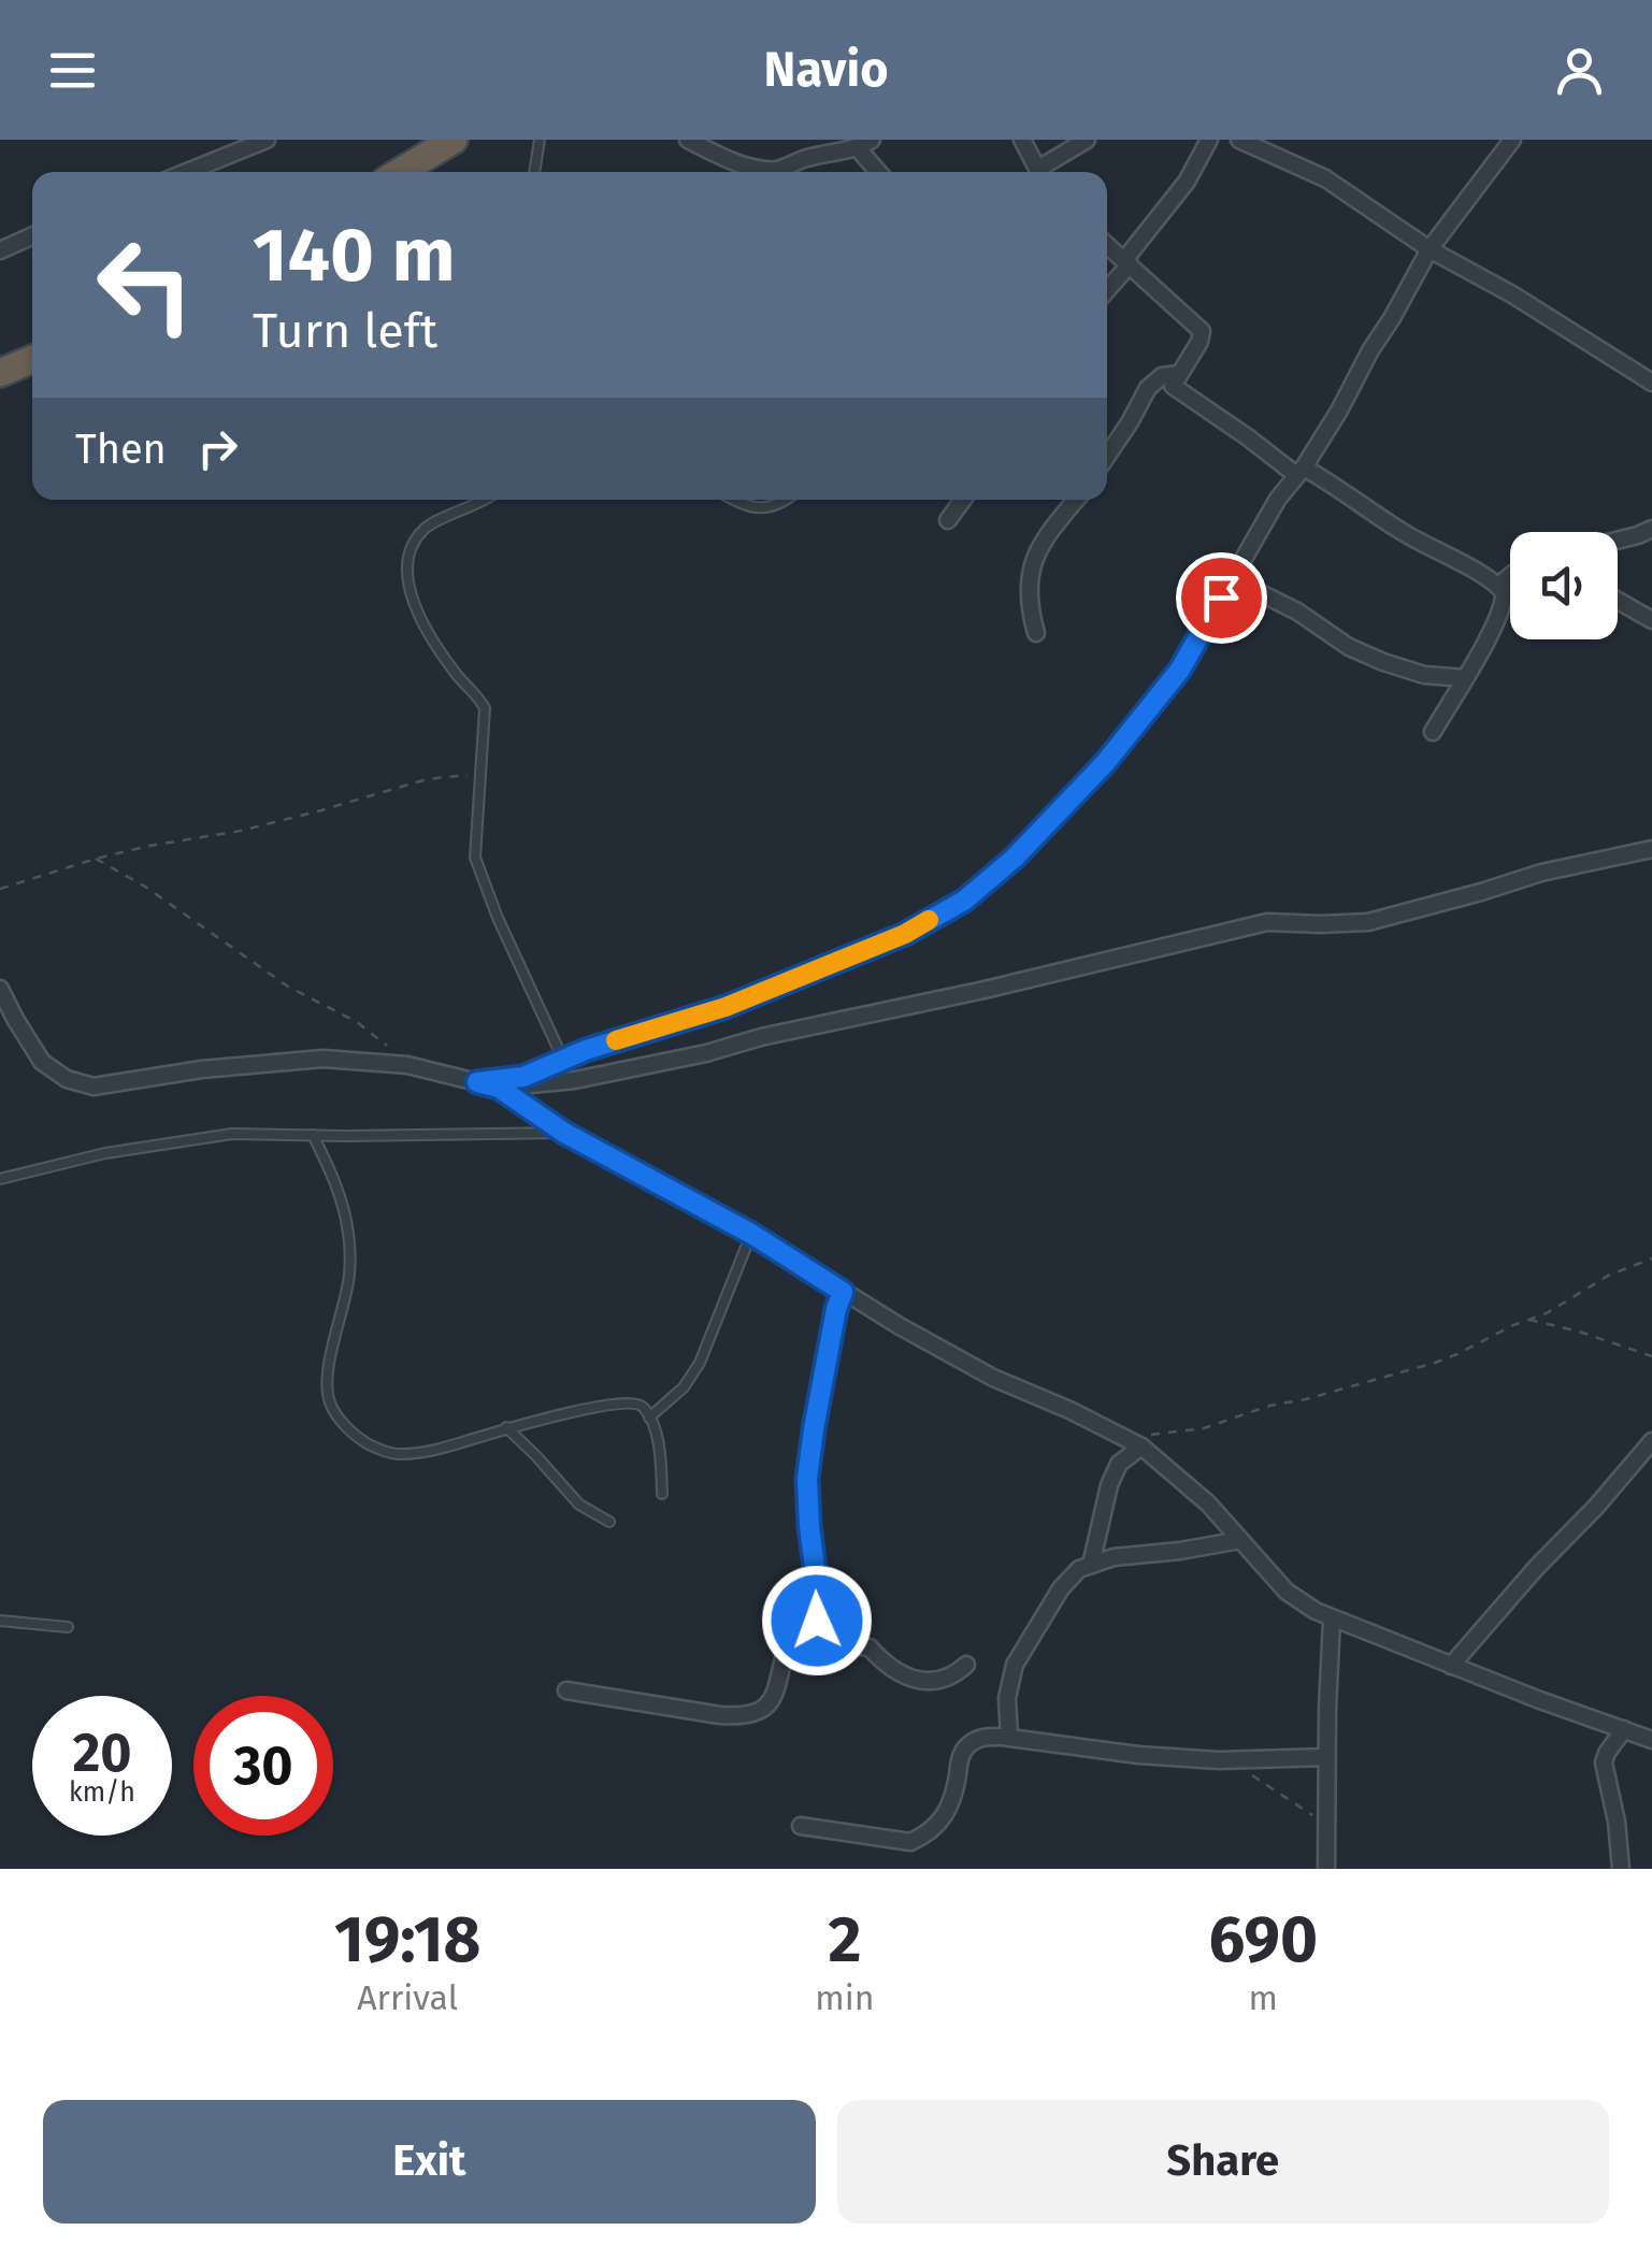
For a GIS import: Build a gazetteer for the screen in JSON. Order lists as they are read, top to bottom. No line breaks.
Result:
{"page":{"header":"Navio","turn":["140 m","Turn left"],"then":"Then","speed":"20 km/h","limit":"30","eta":["19:18","Arrival","2","min","690","m"],"buttons":["Exit","Share"]}}
